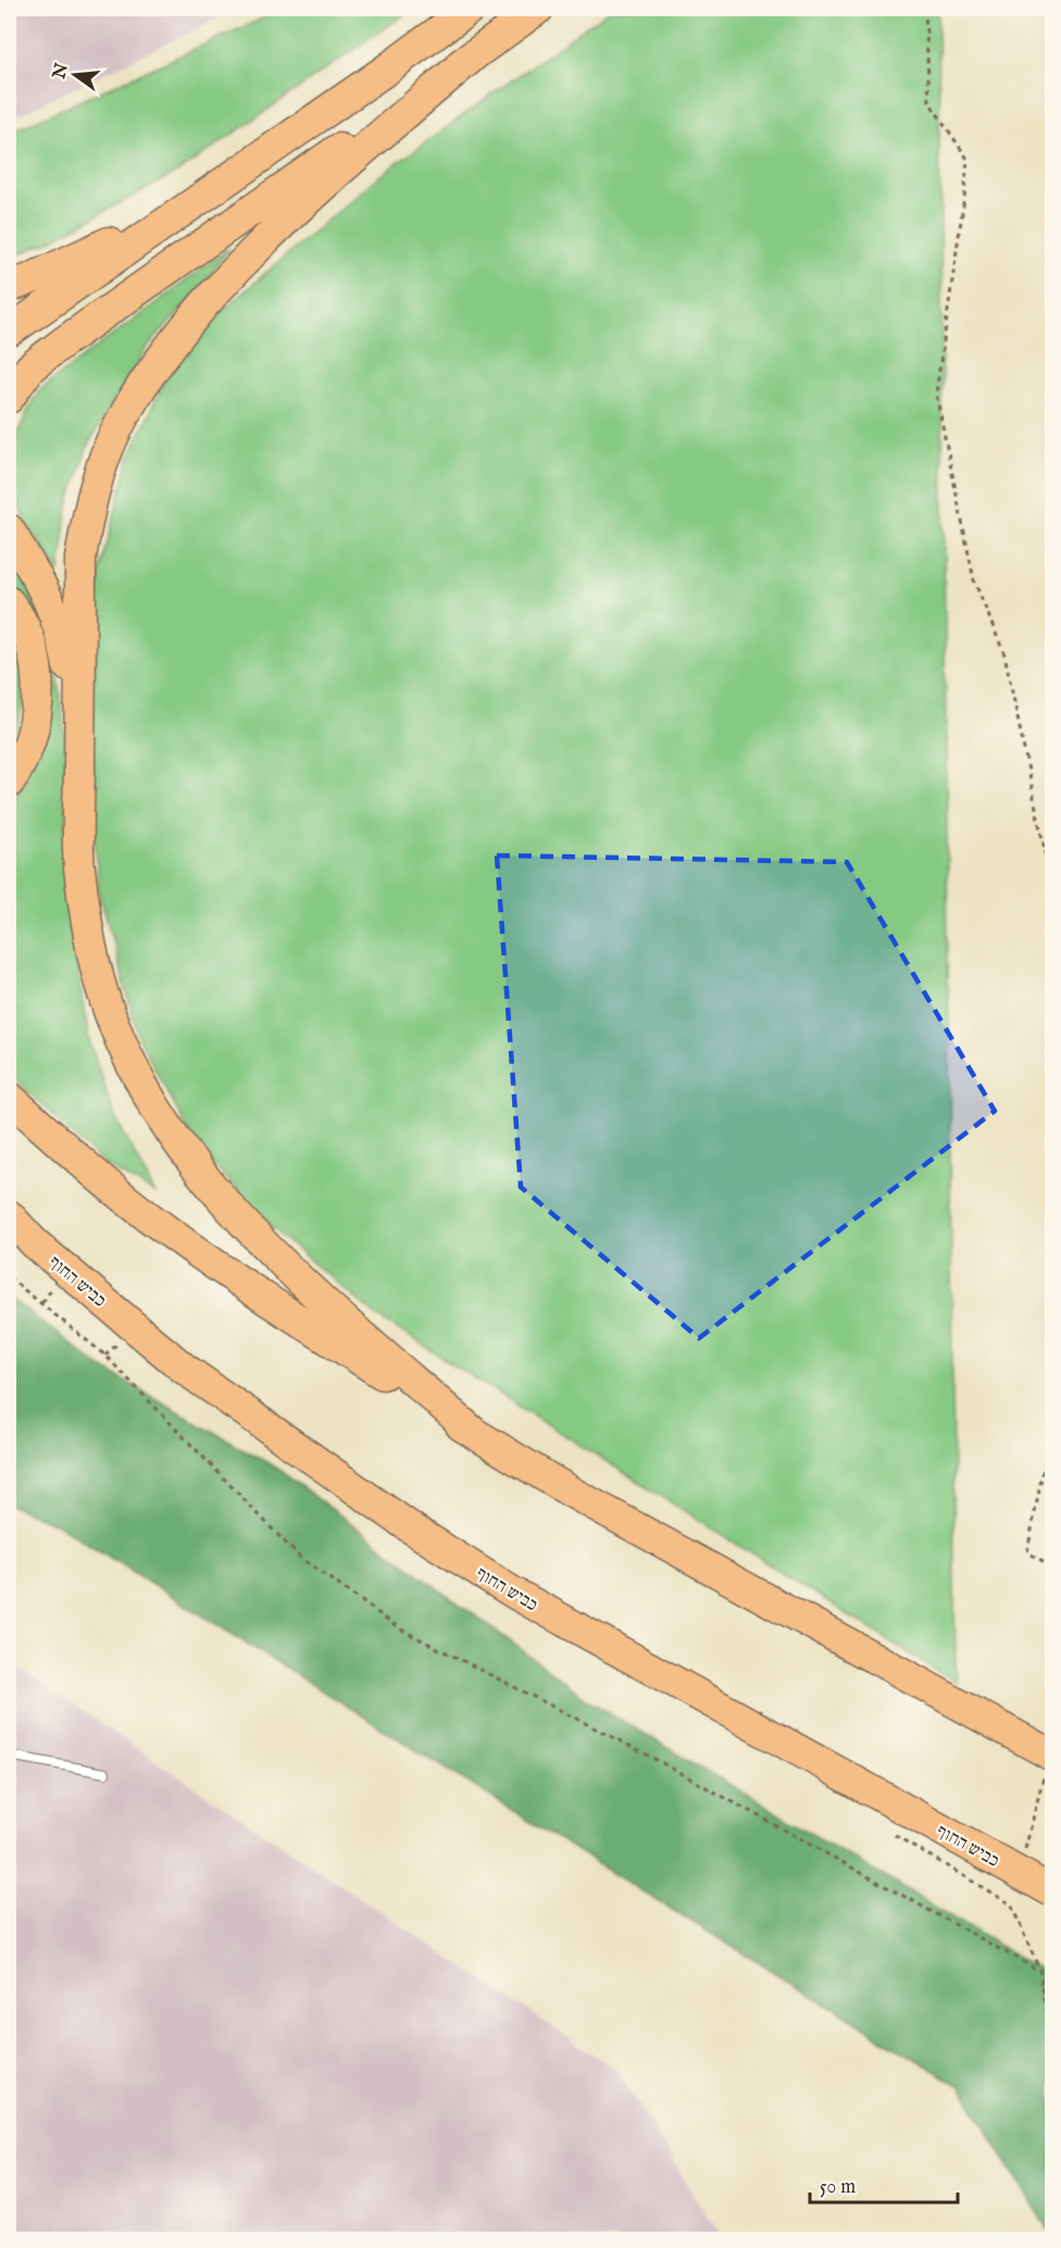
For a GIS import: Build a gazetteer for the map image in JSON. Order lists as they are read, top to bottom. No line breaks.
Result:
{"streets":{"highway":["כביש החוף"]},"scale_bar":"50 m","north":"left"}
